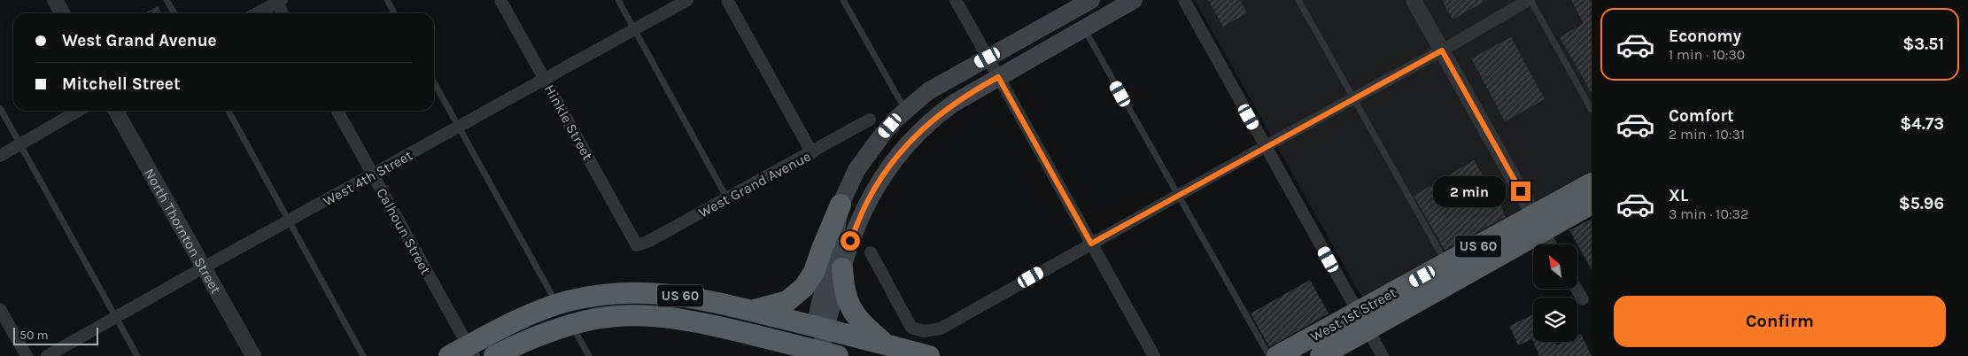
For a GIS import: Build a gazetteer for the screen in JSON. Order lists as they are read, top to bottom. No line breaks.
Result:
{"streets":{"highway":["US 60","West 1st Street"],"street":["Hinkle Street","West 4th Street","West Grand Avenue","North Thornton Street","Calhoun Street"]},"crossings":[["Hinkle Street","West 4th Street"],["Hinkle Street","West Grand Avenue"],["West 4th Street","North Thornton Street"],["West 4th Street","Calhoun Street"],["Calhoun Street","US 60"]],"scale_bar":"50 m","north":"top left","page":{"list":[{"name":"Economy","note":"1 min · 10:30","value":"$3.51"},{"name":"Comfort","note":"2 min · 10:31","value":"$4.73"},{"name":"XL","note":"3 min · 10:32","value":"$5.96"}],"banner":["West Grand Avenue","Mitchell Street"],"bubble":"2 min","buttons":"Confirm","scale":"50 m"}}
